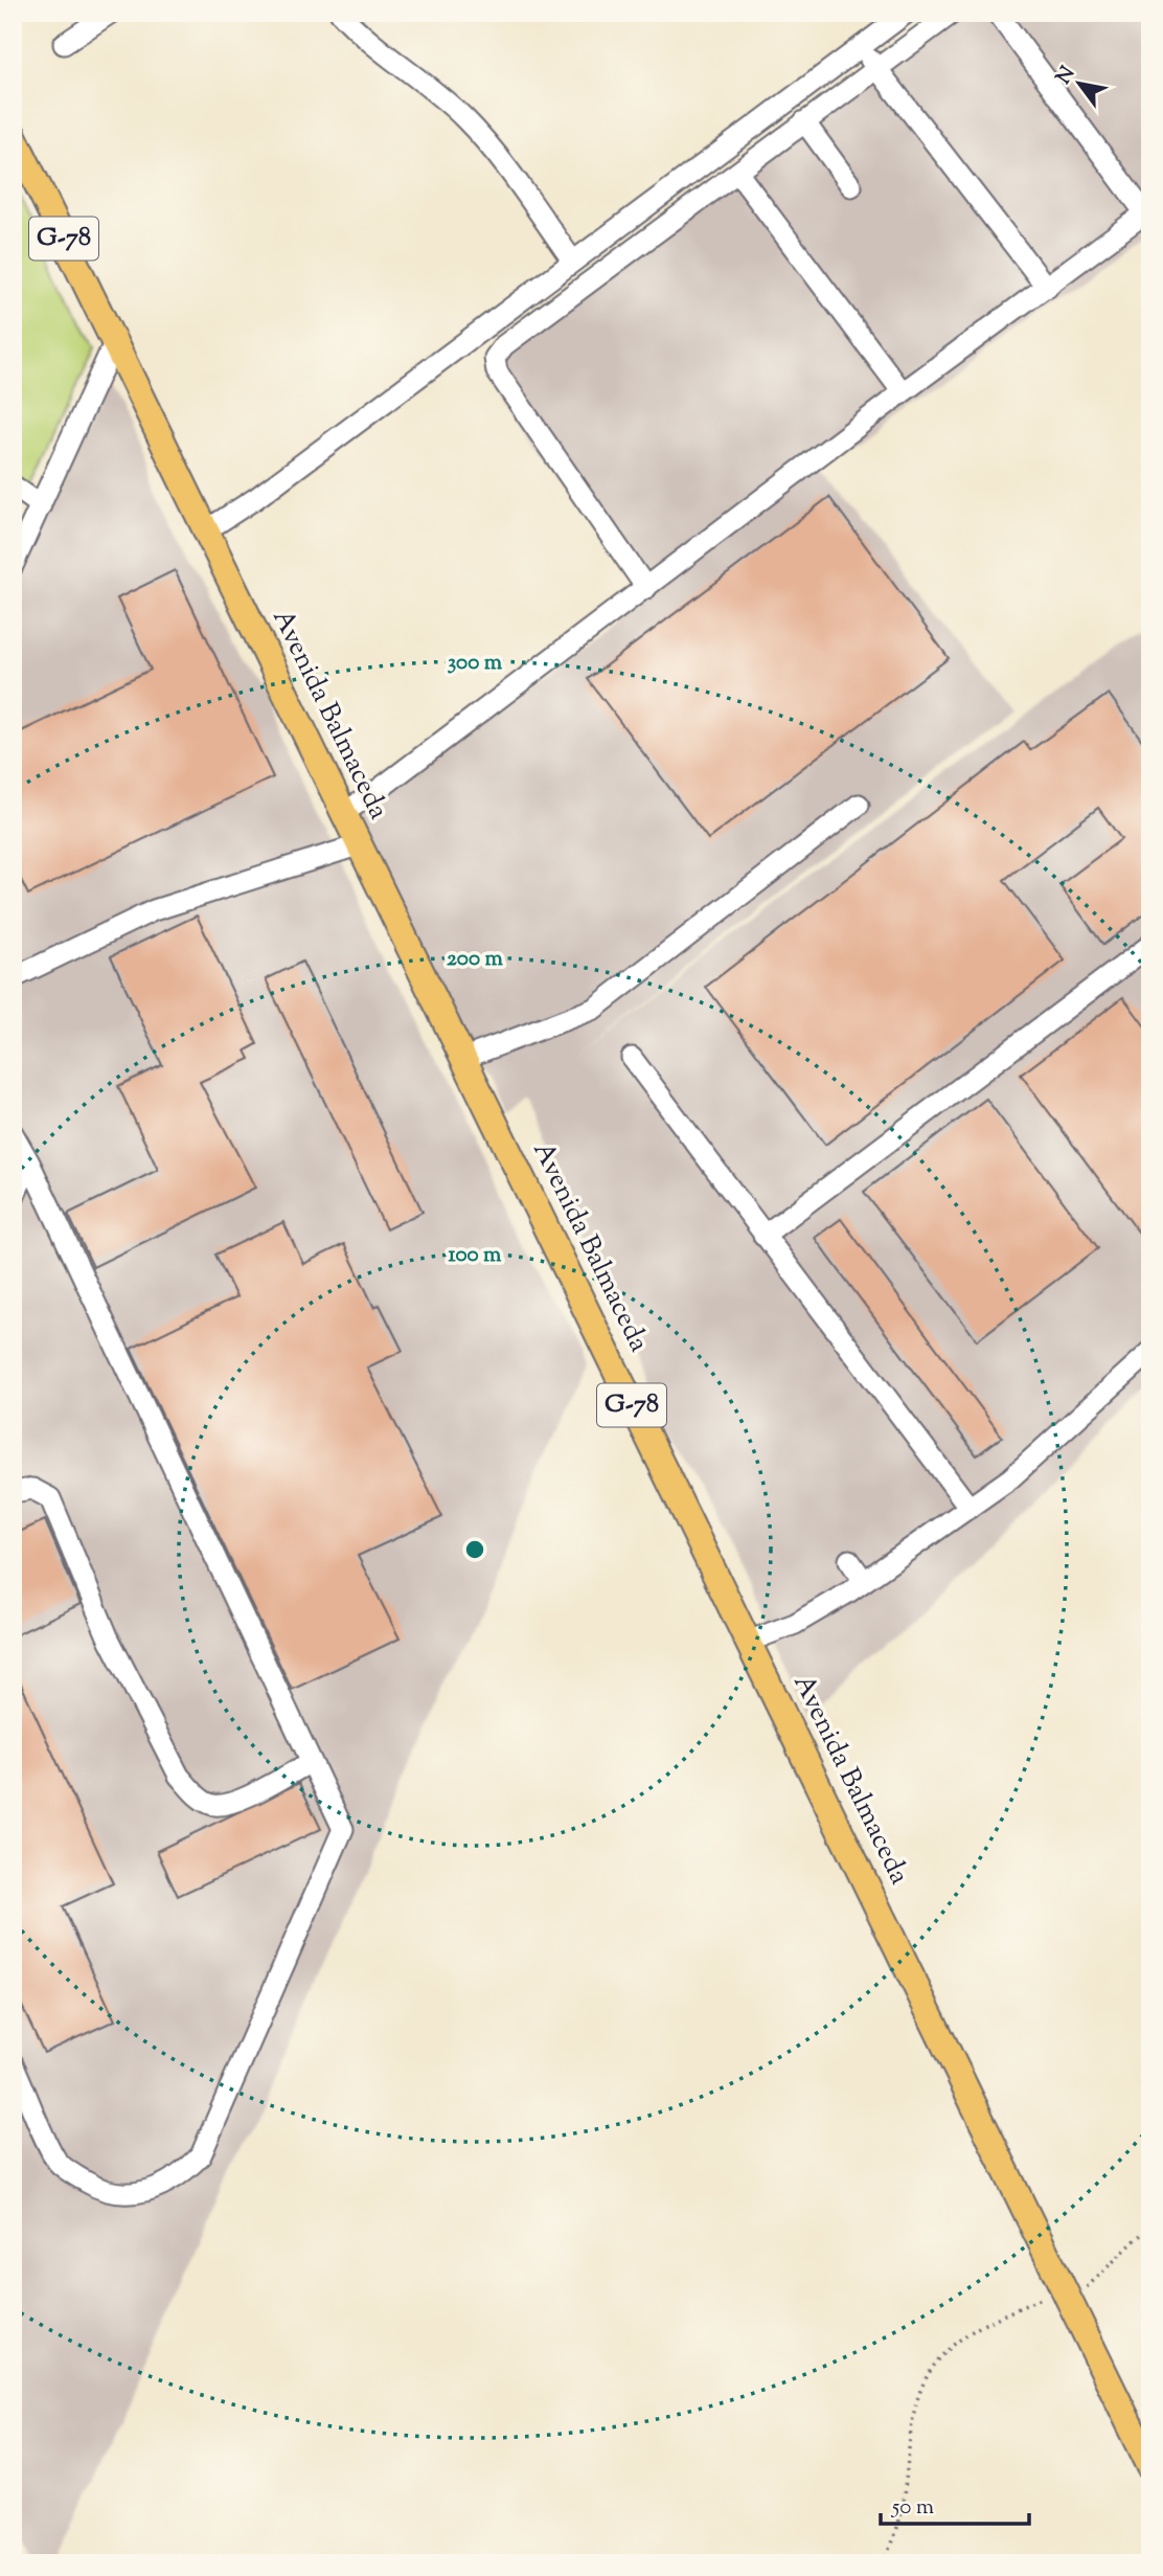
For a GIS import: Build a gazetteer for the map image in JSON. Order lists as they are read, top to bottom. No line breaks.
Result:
{"streets":{"main road":["G-78","Avenida Balmaceda"]},"scale_bar":"50 m","north":"top left","rings":["300 m","200 m","100 m"]}
